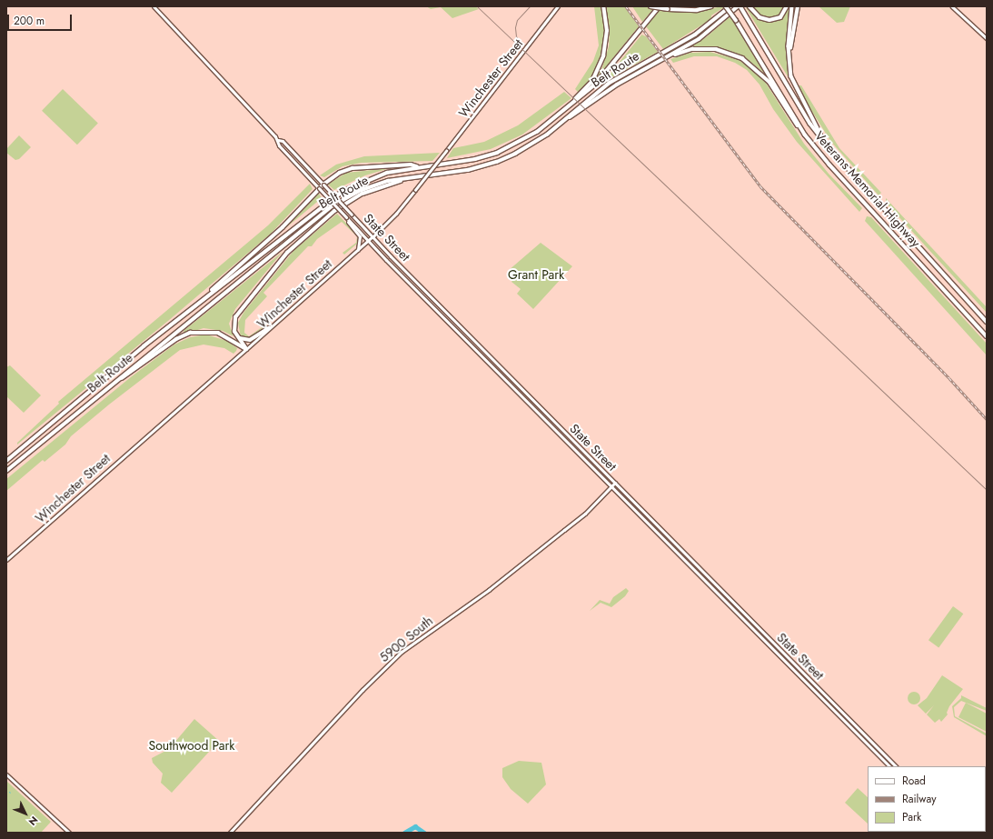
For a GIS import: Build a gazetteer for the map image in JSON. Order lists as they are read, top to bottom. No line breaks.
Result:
{"streets":{"highway":["Belt Route","Veterans Memorial Highway"],"main road":["Winchester Street","State Street","5900 South"]},"crossings":[["Winchester Street","State Street"],["State Street","5900 South"]],"parks":["Grant Park","Southwood Park"],"legend":["Road","Railway","Park"],"scale_bar":"200 m","north":"bottom right"}
